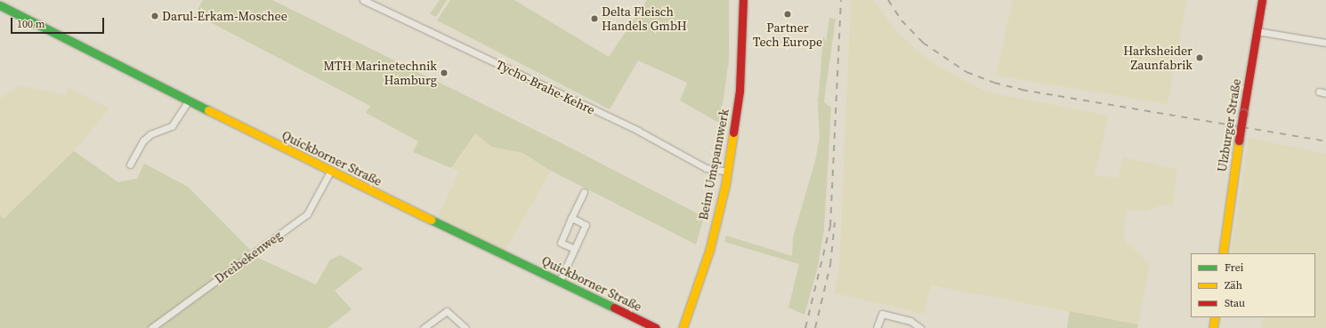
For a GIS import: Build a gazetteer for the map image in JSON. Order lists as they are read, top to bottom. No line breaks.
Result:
{"streets":{"street":["Tycho-Brahe-Kehre","Ulzburger Straße","Quickborner Straße","Beim Umspannwerk","Dreibekenweg"]},"crossings":[["Tycho-Brahe-Kehre","Beim Umspannwerk"],["Quickborner Straße","Dreibekenweg"]],"places":["Partner Tech Europe","Darul-Erkam-Moschee","Delta Fleisch Handels GmbH","Harksheider Zaunfabrik","MTH Marinetechnik Hamburg"],"legend":["Frei","Zäh","Stau"],"scale_bar":"100 m"}
